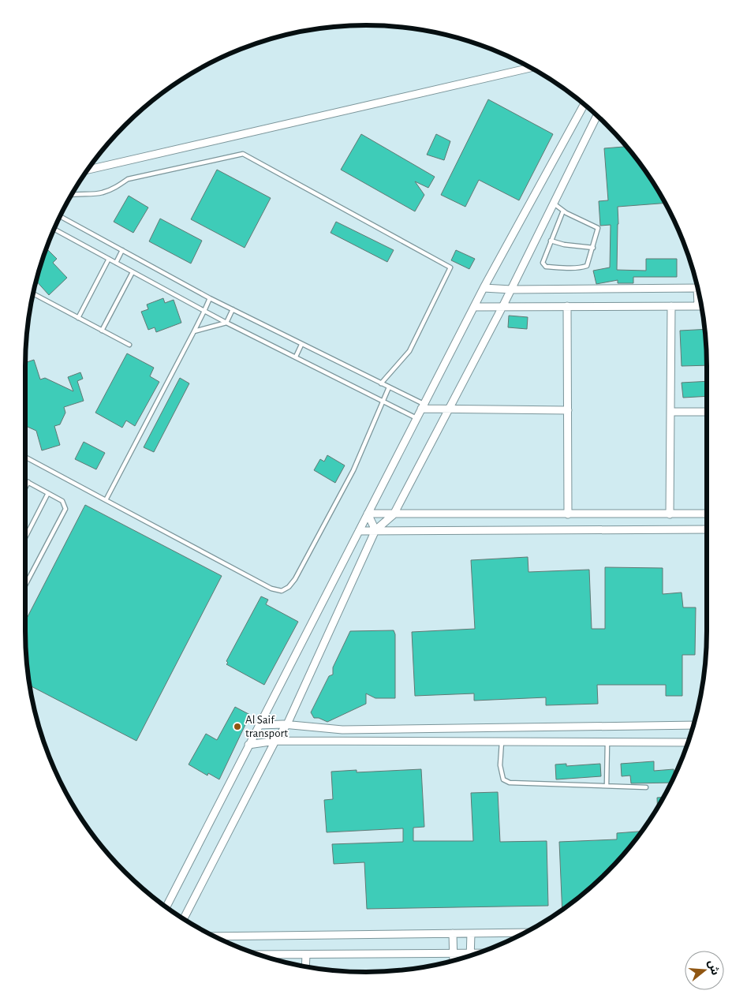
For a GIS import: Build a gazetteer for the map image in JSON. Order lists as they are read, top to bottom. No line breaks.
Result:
{"places":["Al Saif transport"],"north":"right"}
